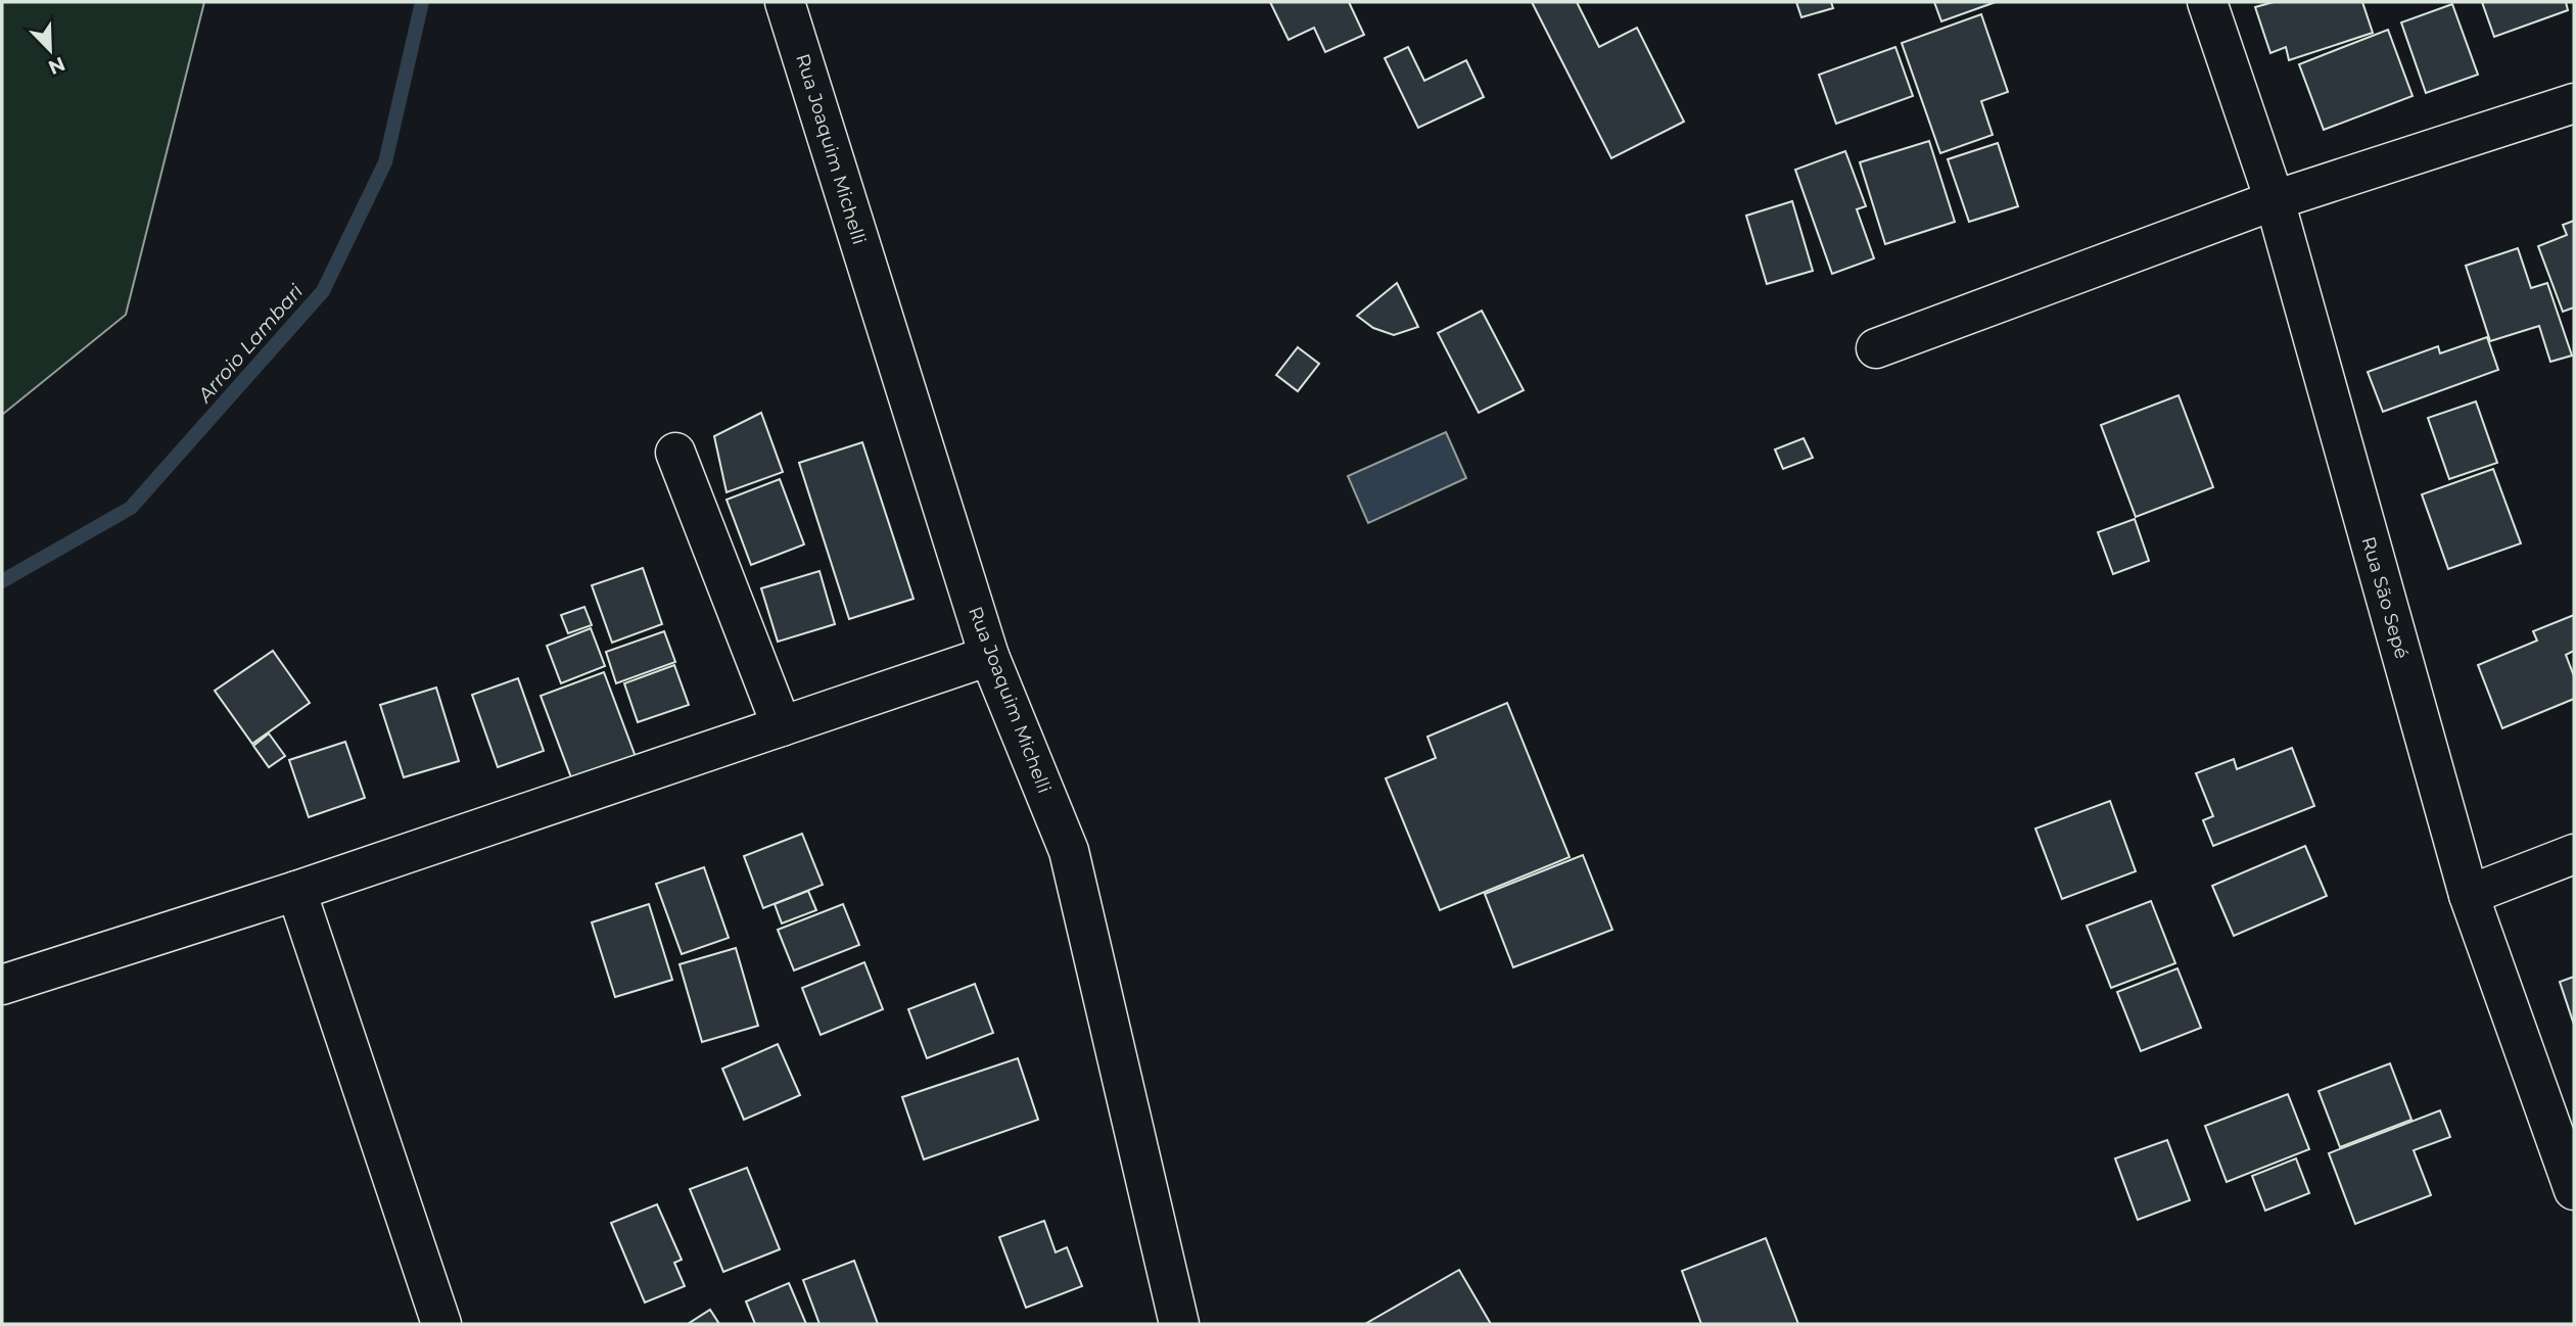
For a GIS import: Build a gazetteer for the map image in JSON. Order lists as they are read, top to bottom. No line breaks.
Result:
{"streets":{"street":["Rua Joaquim Michelli","Rua São Sepé"]},"water":["Arroio Lambari"],"north":"bottom right"}
